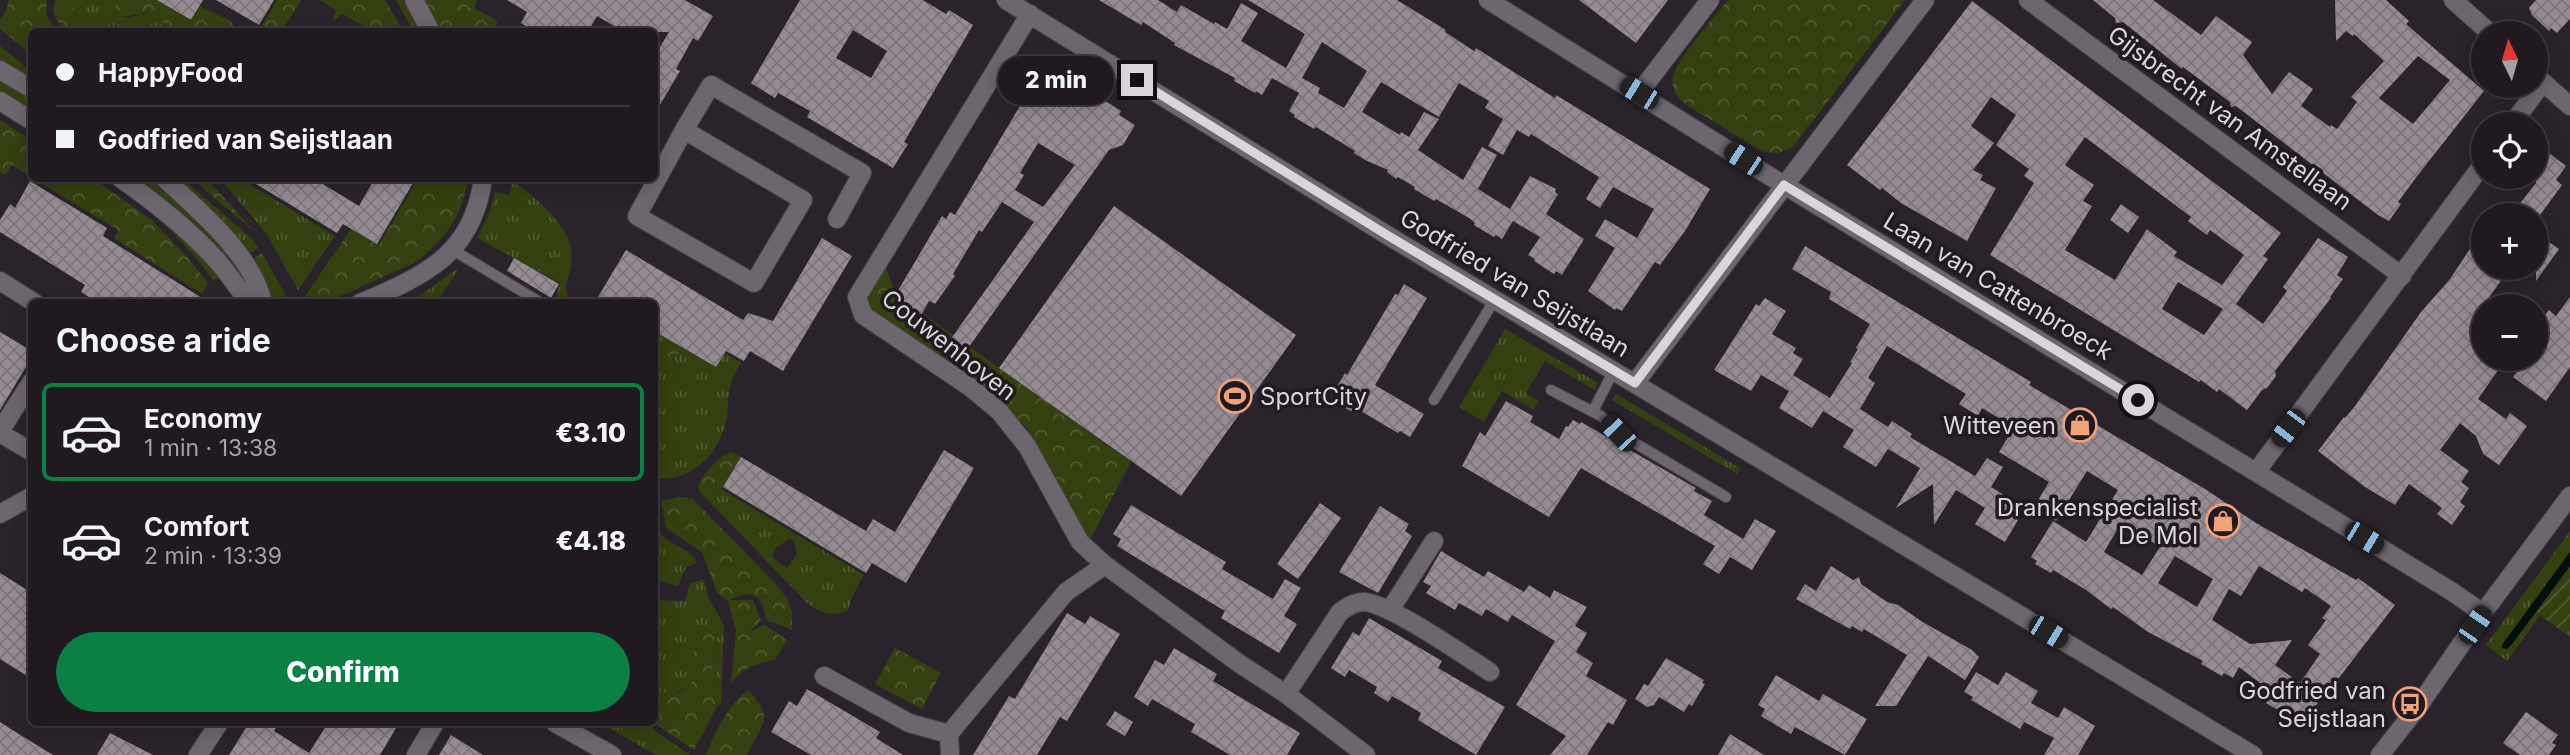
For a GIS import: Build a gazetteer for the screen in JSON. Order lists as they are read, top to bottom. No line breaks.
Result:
{"streets":{"street":["Gijsbrecht van Amstellaan","Godfried van Seijstlaan","Laan van Cattenbroeck","Couwenhoven"]},"crossings":[["Godfried van Seijstlaan","Couwenhoven"]],"places":{"sports":["SportCity"],"shop":["Witteveen","Drankenspecialist De Mol"],"bus stop":["Godfried van Seijstlaan"]},"north":"top","page":{"map_buttons":["+","−"],"banner":["HappyFood","Godfried van Seijstlaan"],"bubble":"2 min","heading":"Choose a ride","list":[{"name":"Economy","note":"1 min · 13:38","value":"€3.10"},{"name":"Comfort","note":"2 min · 13:39","value":"€4.18"}],"buttons":"Confirm"}}
